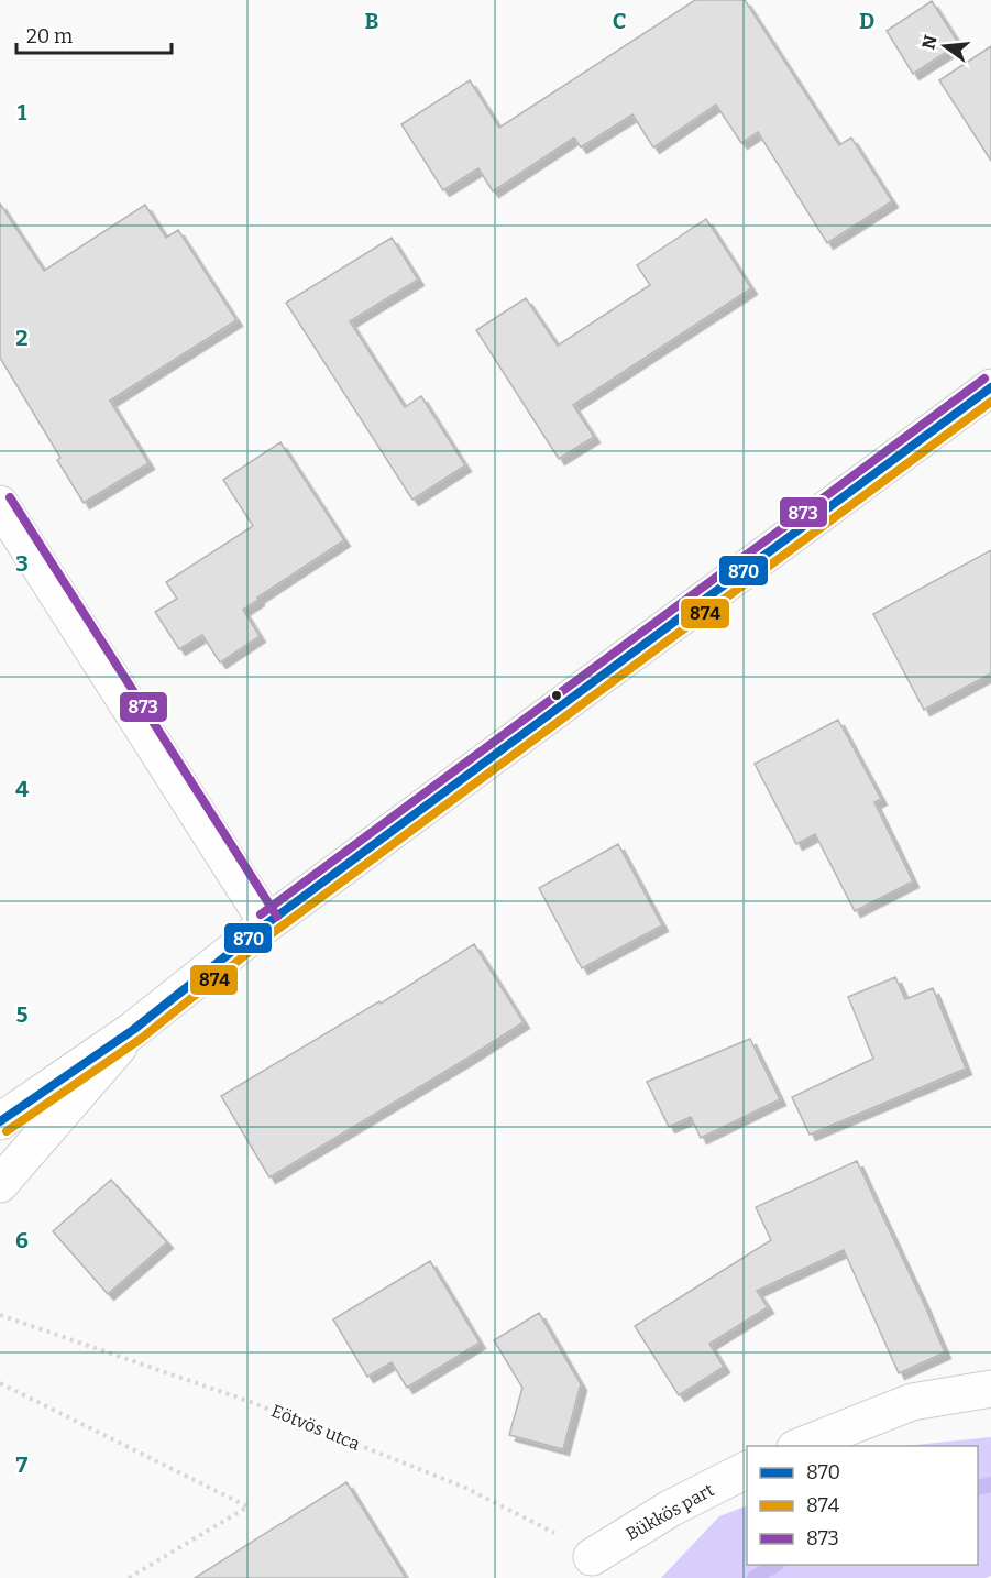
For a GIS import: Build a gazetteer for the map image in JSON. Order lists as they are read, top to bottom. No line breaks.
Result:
{"streets":{"main road":["Bükkös part"],"path":["Eötvös utca"]},"crossings":[["Eötvös utca","Bükkös part"]],"lines":["transit line 873","transit line 870","transit line 874"],"legend":["870","874","873"],"scale_bar":"20 m","north":"left","grid":{"columns":["B","C","D"],"rows":["1","2","3","4","5","6","7"]}}
